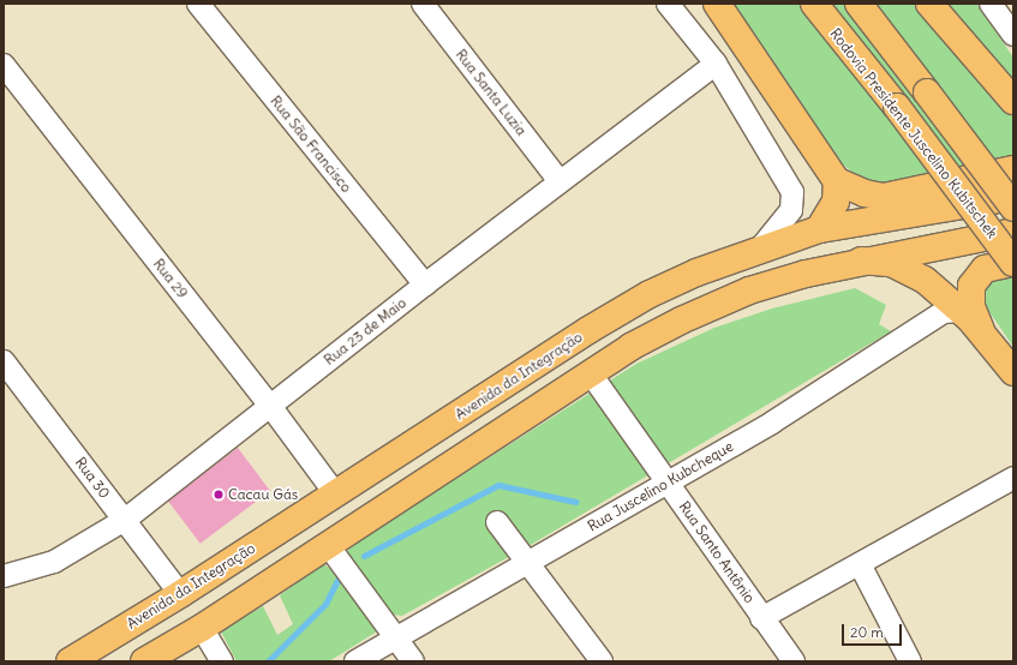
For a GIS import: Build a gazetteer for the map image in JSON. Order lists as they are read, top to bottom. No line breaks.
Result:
{"streets":{"main road":["Rodovia Presidente Juscelino Kubitschek","Avenida da Integração"],"street":["Rua Santa Luzia","Rua São Francisco","Rua 29","Rua 23 de Maio","Rua 30","Rua Juscelino Kubcheque","Rua Santo Antônio"]},"crossings":[["Rua Santa Luzia","Rua 23 de Maio"],["Rua São Francisco","Rua 23 de Maio"],["Rua 29","Rua 23 de Maio"],["Rua 29","Avenida da Integração"],["Rua 23 de Maio","Rua 30"],["Avenida da Integração","Rua 30"],["Rua Juscelino Kubcheque","Rua Santo Antônio"]],"places":["Cacau Gás"],"scale_bar":"20 m"}
